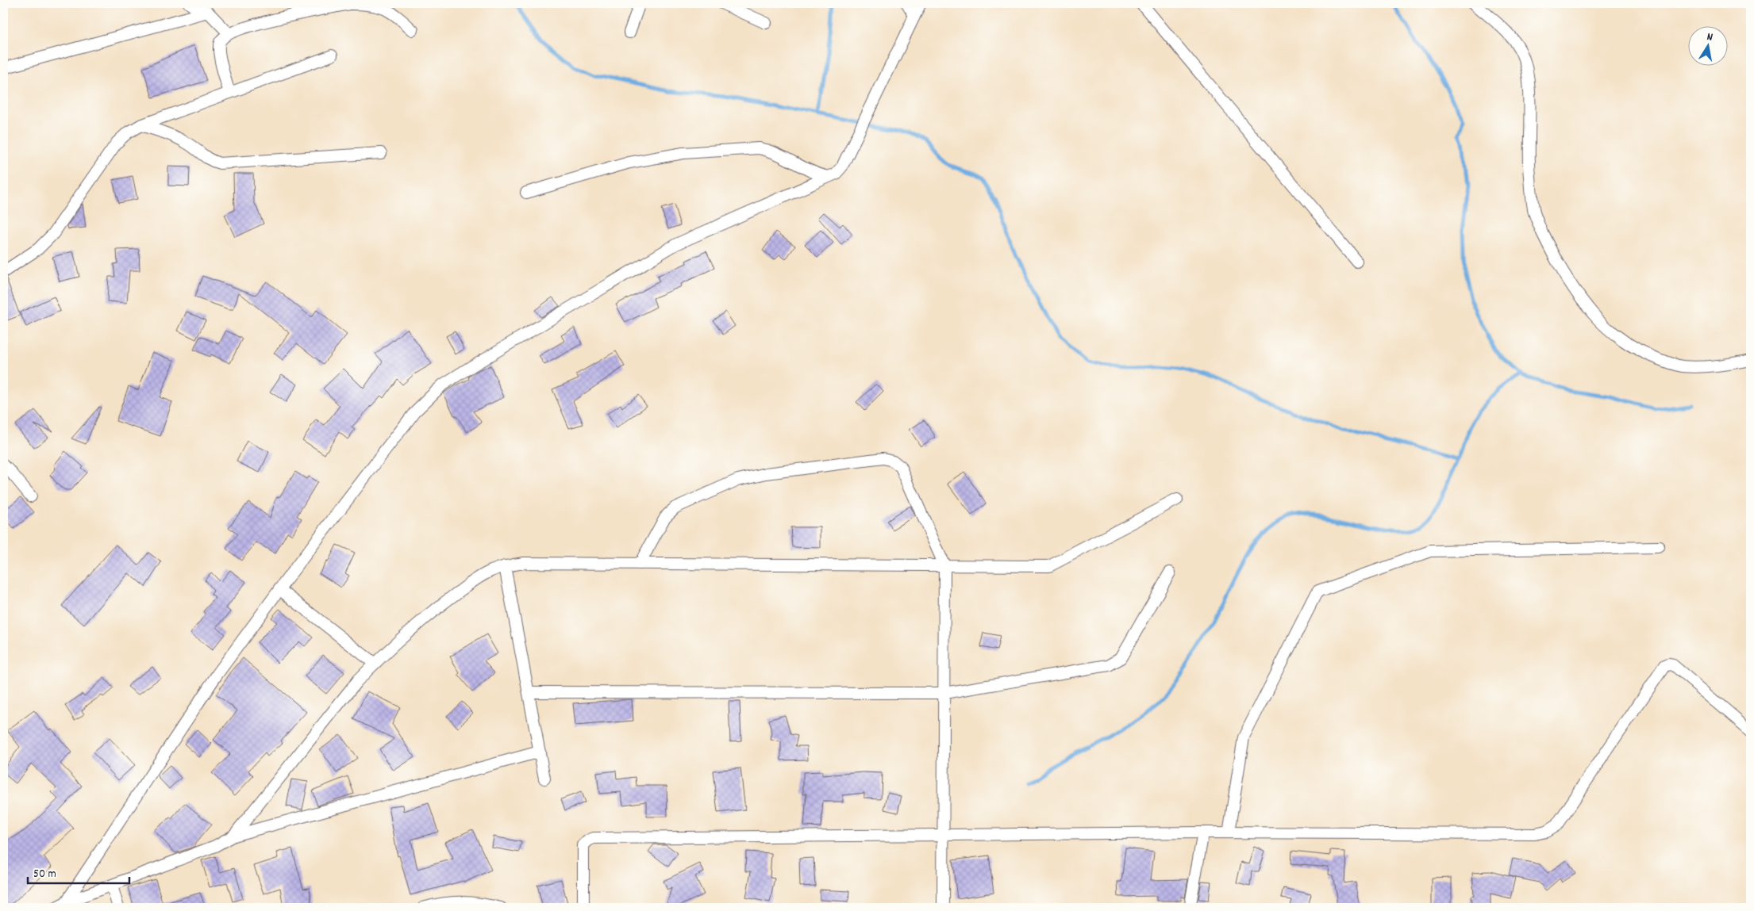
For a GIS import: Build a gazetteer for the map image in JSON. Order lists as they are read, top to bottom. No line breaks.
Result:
{"scale_bar":"50 m","north":"top"}
